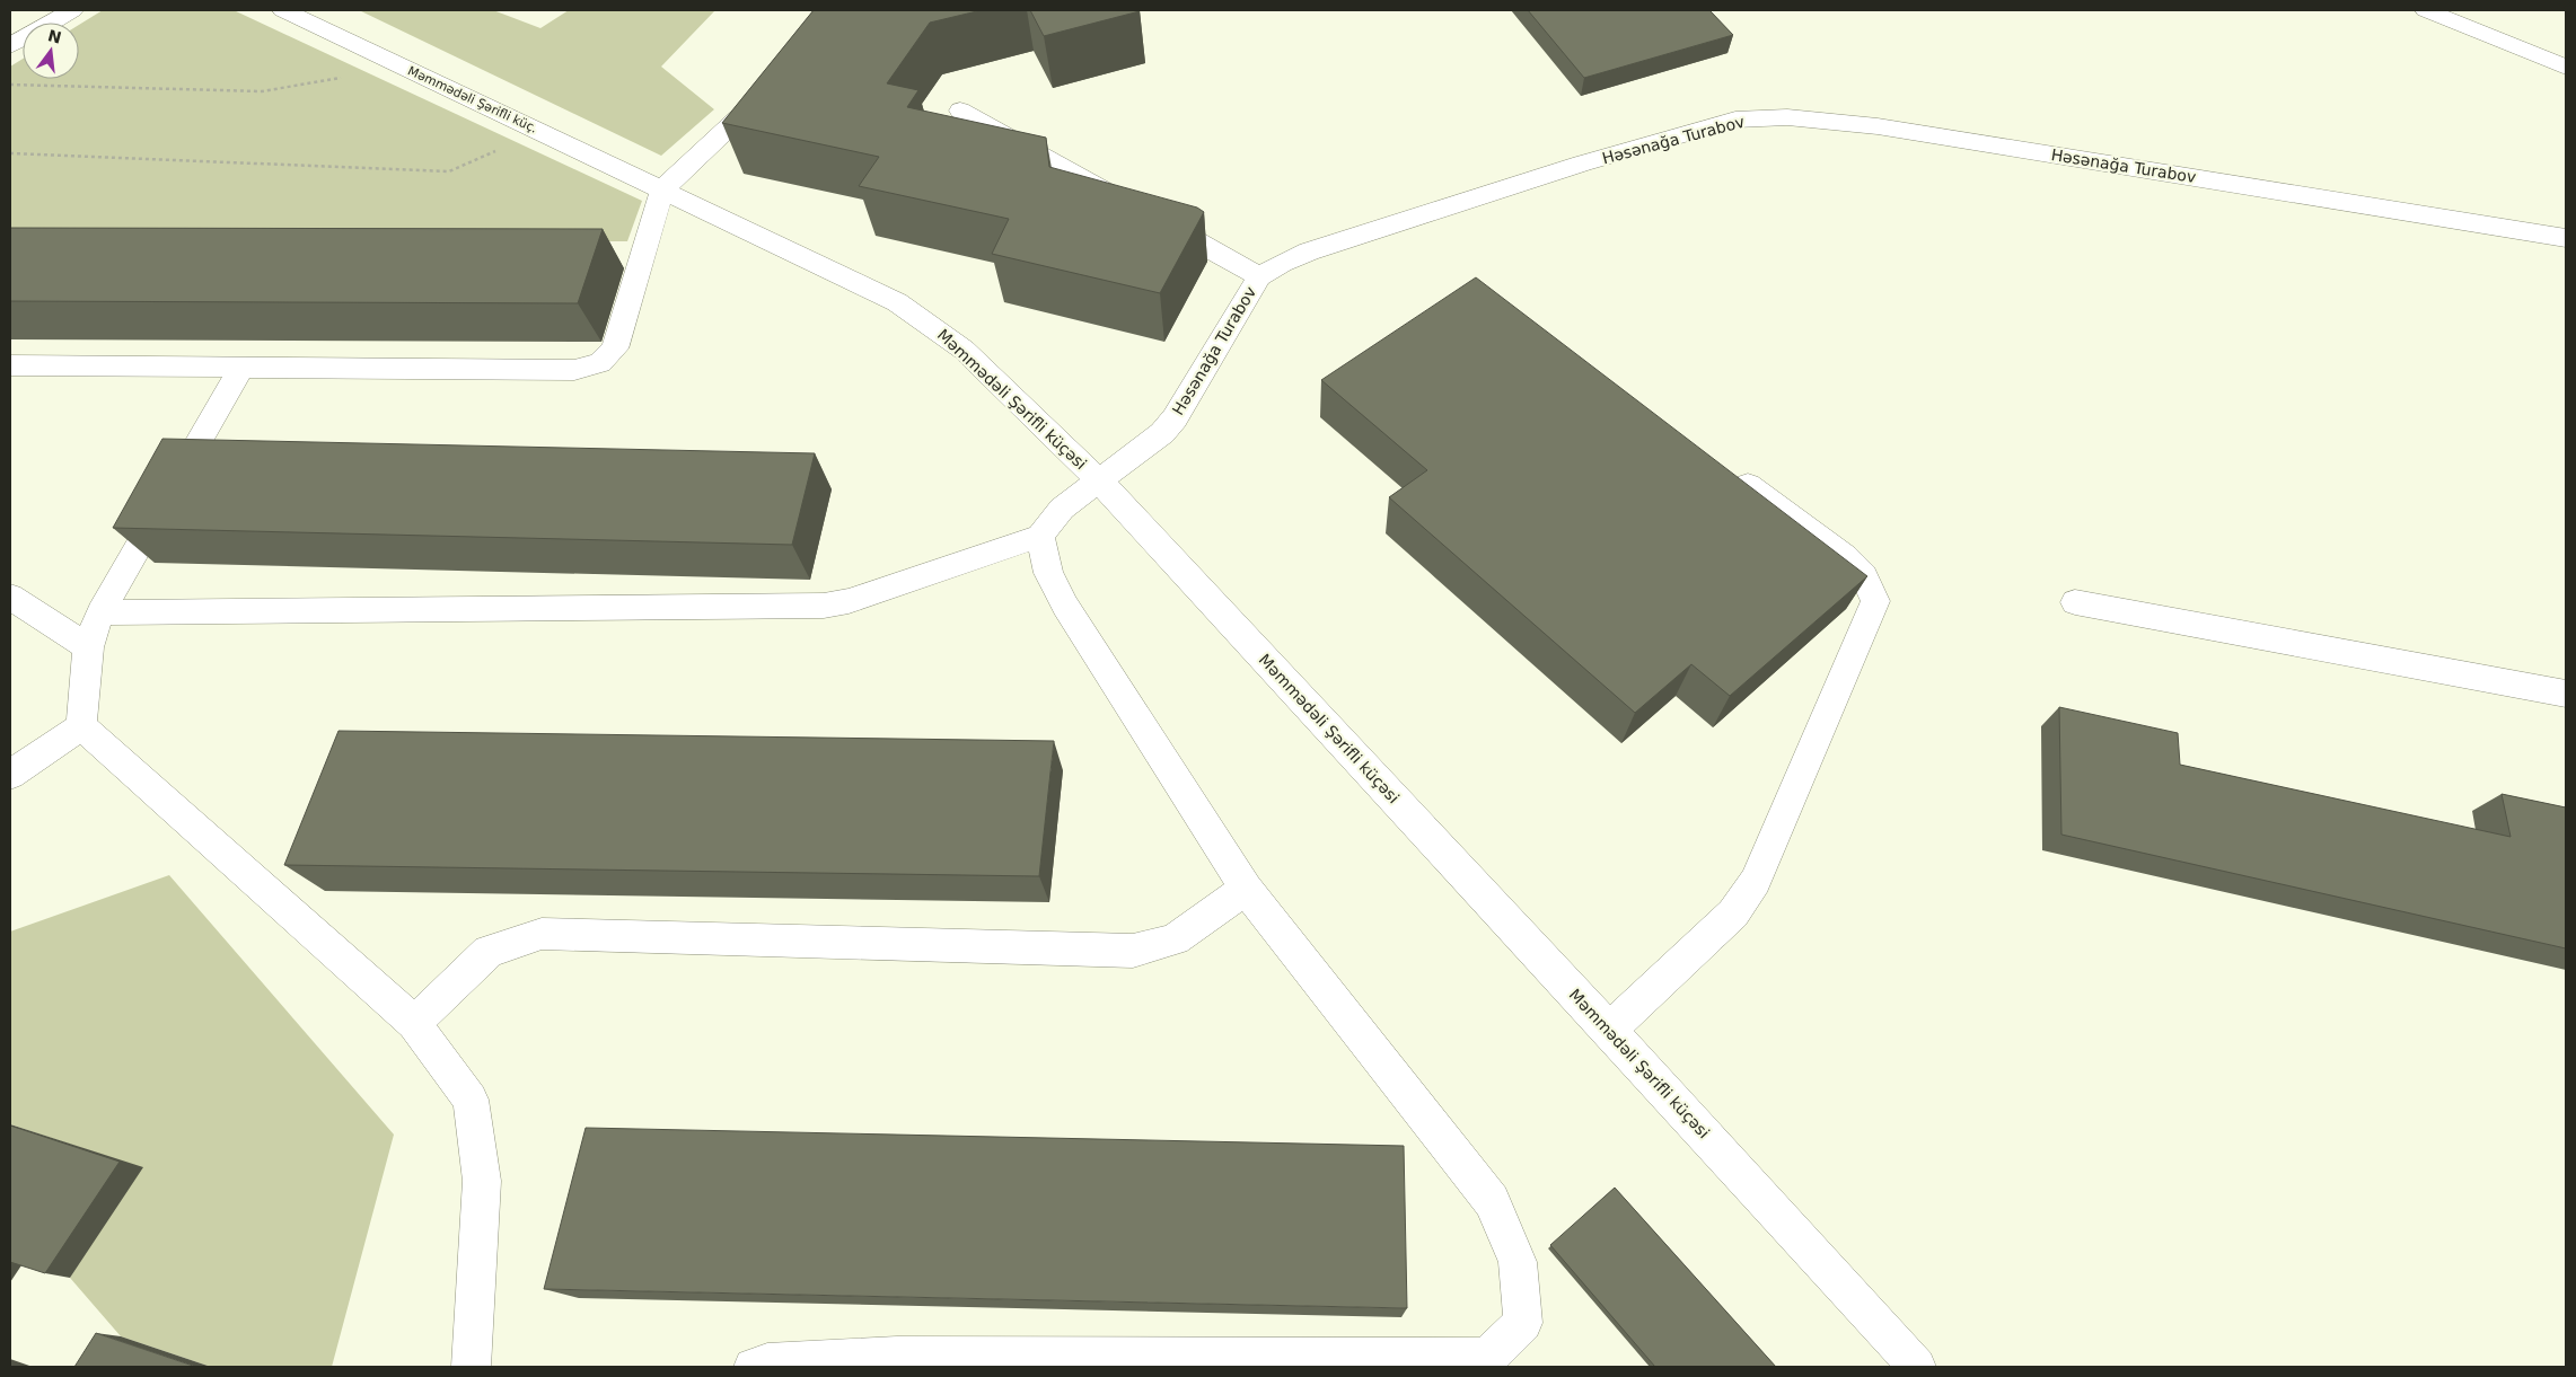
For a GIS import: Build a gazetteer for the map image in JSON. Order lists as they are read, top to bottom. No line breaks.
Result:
{"streets":{"street":["Məmmədəli Şərifli küç.","Həsənağa Turabov","Məmmədəli Şərifli küçəsi"]},"crossings":[["Məmmədəli Şərifli küç.","Məmmədəli Şərifli küçəsi"],["Həsənağa Turabov","Məmmədəli Şərifli küçəsi"]],"north":"top"}
